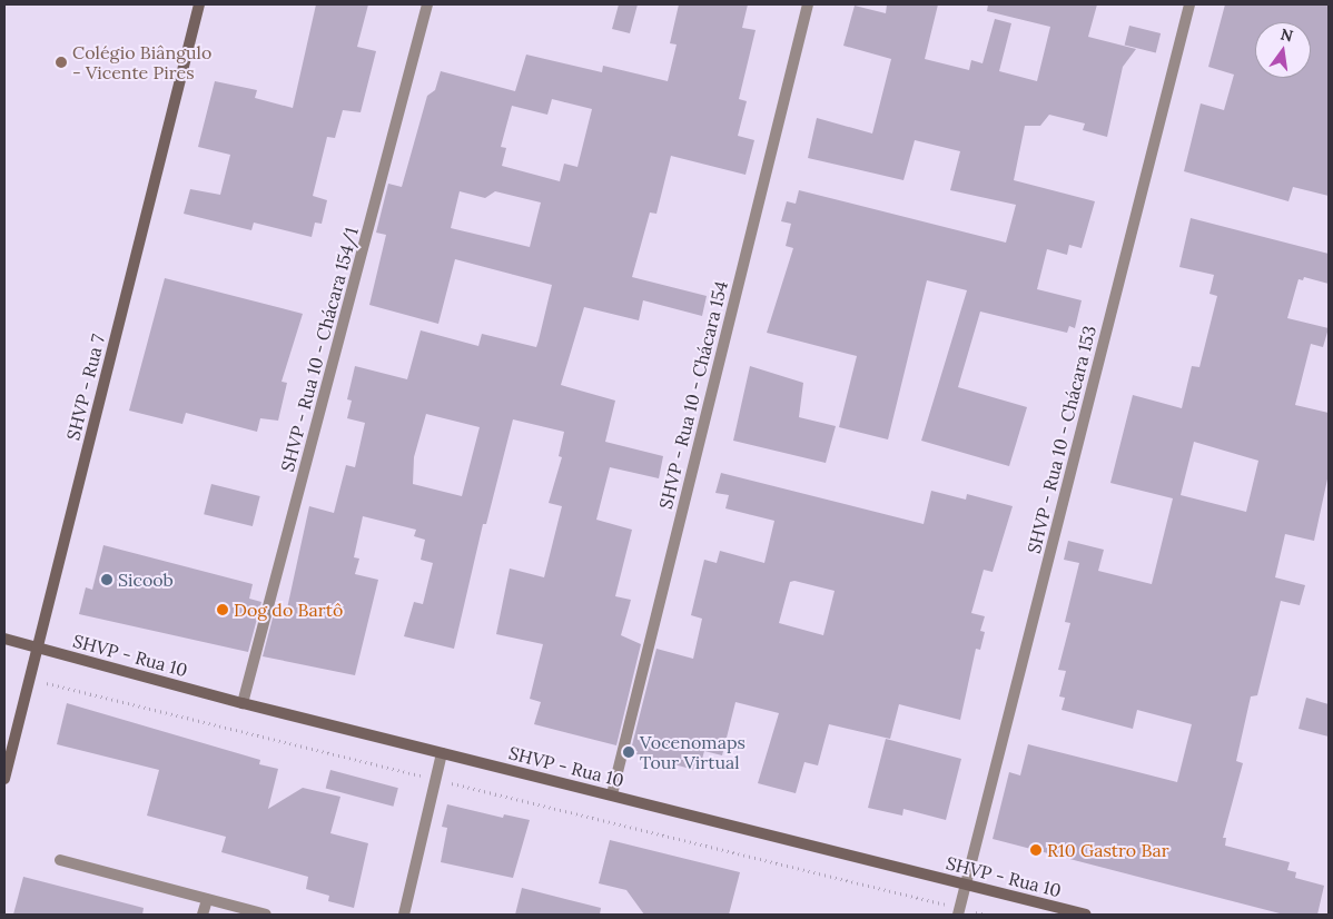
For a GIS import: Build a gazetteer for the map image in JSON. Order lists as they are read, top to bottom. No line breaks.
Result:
{"streets":{"street":["SHVP - Rua 10 - Chácara 154/1","SHVP - Rua 7","SHVP - Rua 10 - Chácara 154","SHVP - Rua 10 - Chácara 153","SHVP - Rua 10"]},"crossings":[["SHVP - Rua 10 - Chácara 154/1","SHVP - Rua 10"],["SHVP - Rua 7","SHVP - Rua 10"],["SHVP - Rua 10 - Chácara 154","SHVP - Rua 10"],["SHVP - Rua 10 - Chácara 153","SHVP - Rua 10"]],"places":["Colégio Biângulo - Vicente Pires","Sicoob","Dog do Bartô","Vocenomaps Tour Virtual","R10 Gastro Bar"],"north":"top"}
